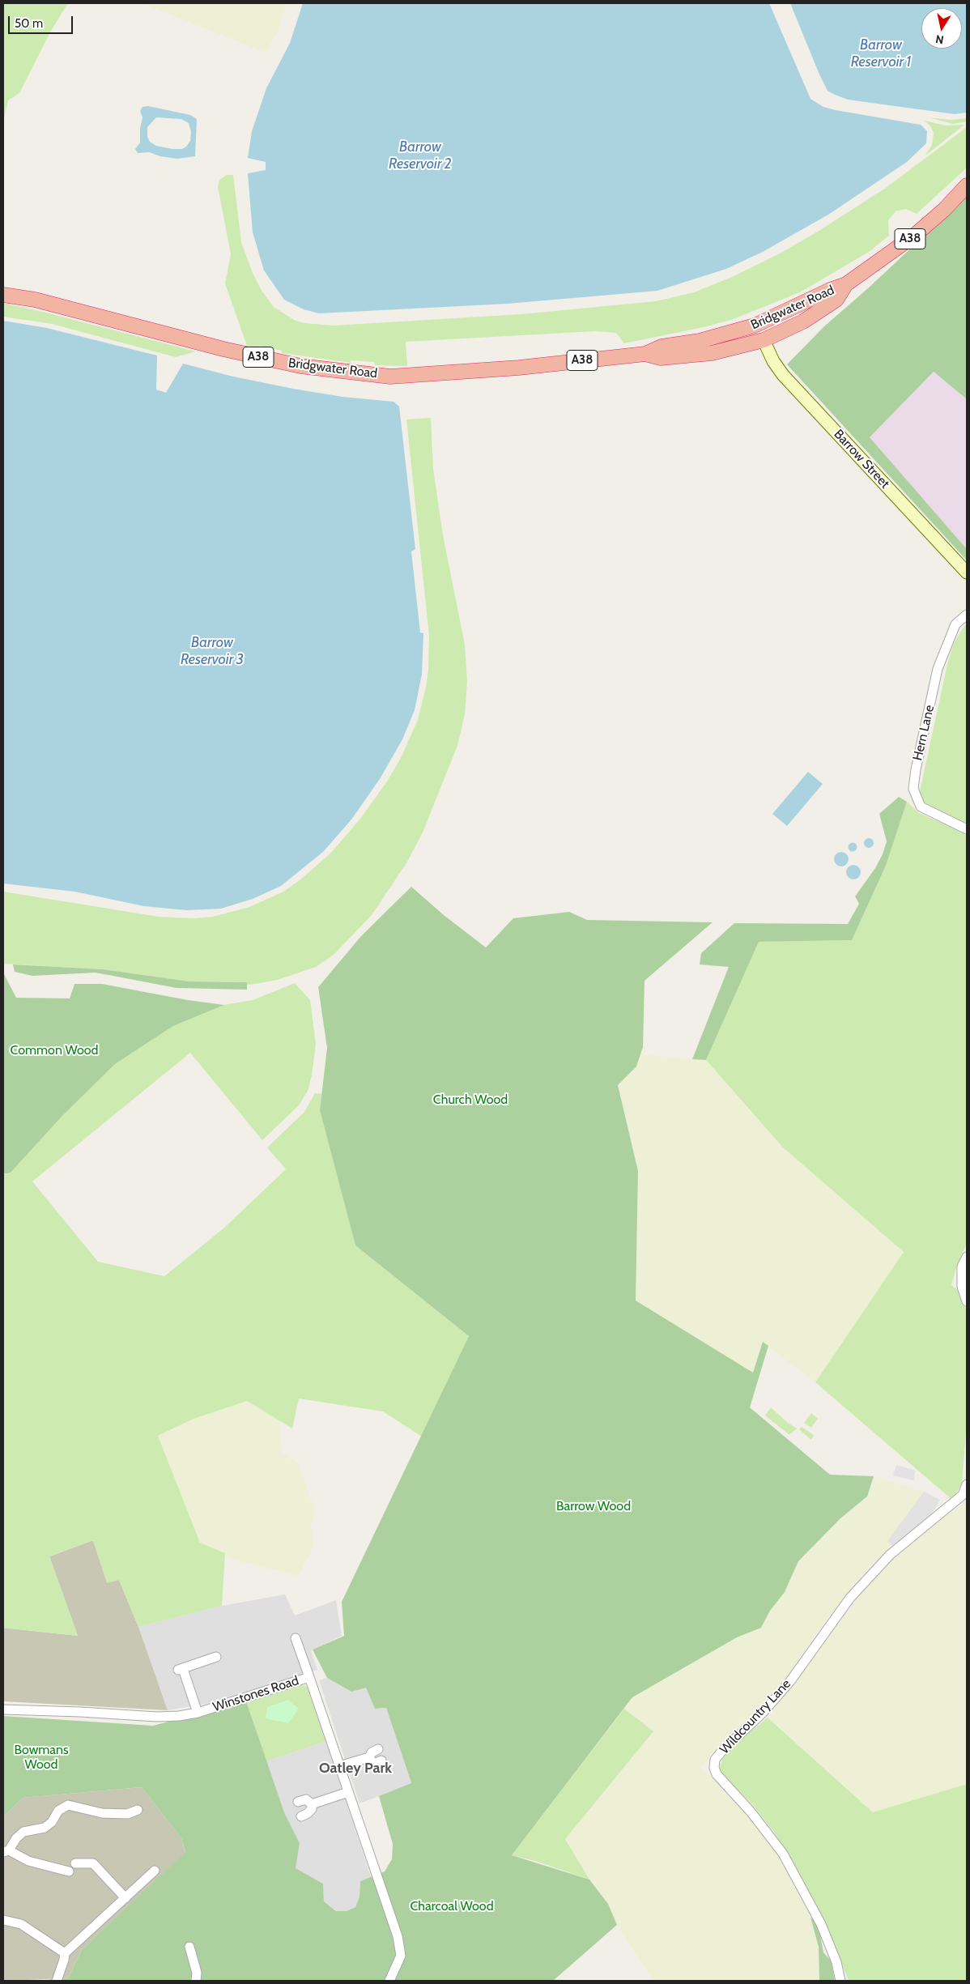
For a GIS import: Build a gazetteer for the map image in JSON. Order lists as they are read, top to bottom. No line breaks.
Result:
{"streets":{"highway":["A38","Bridgwater Road"],"main road":["Barrow Street"],"street":["Hern Lane","Winstones Road","Wildcountry Lane"]},"crossings":[["Bridgwater Road","Barrow Street"]],"districts":["Oatley Park"],"water":["Barrow Reservoir 1","Barrow Reservoir 2","Barrow Reservoir 3"],"parks":["Common Wood","Church Wood","Barrow Wood","Bowmans Wood","Charcoal Wood"],"scale_bar":"50 m","north":"bottom"}
